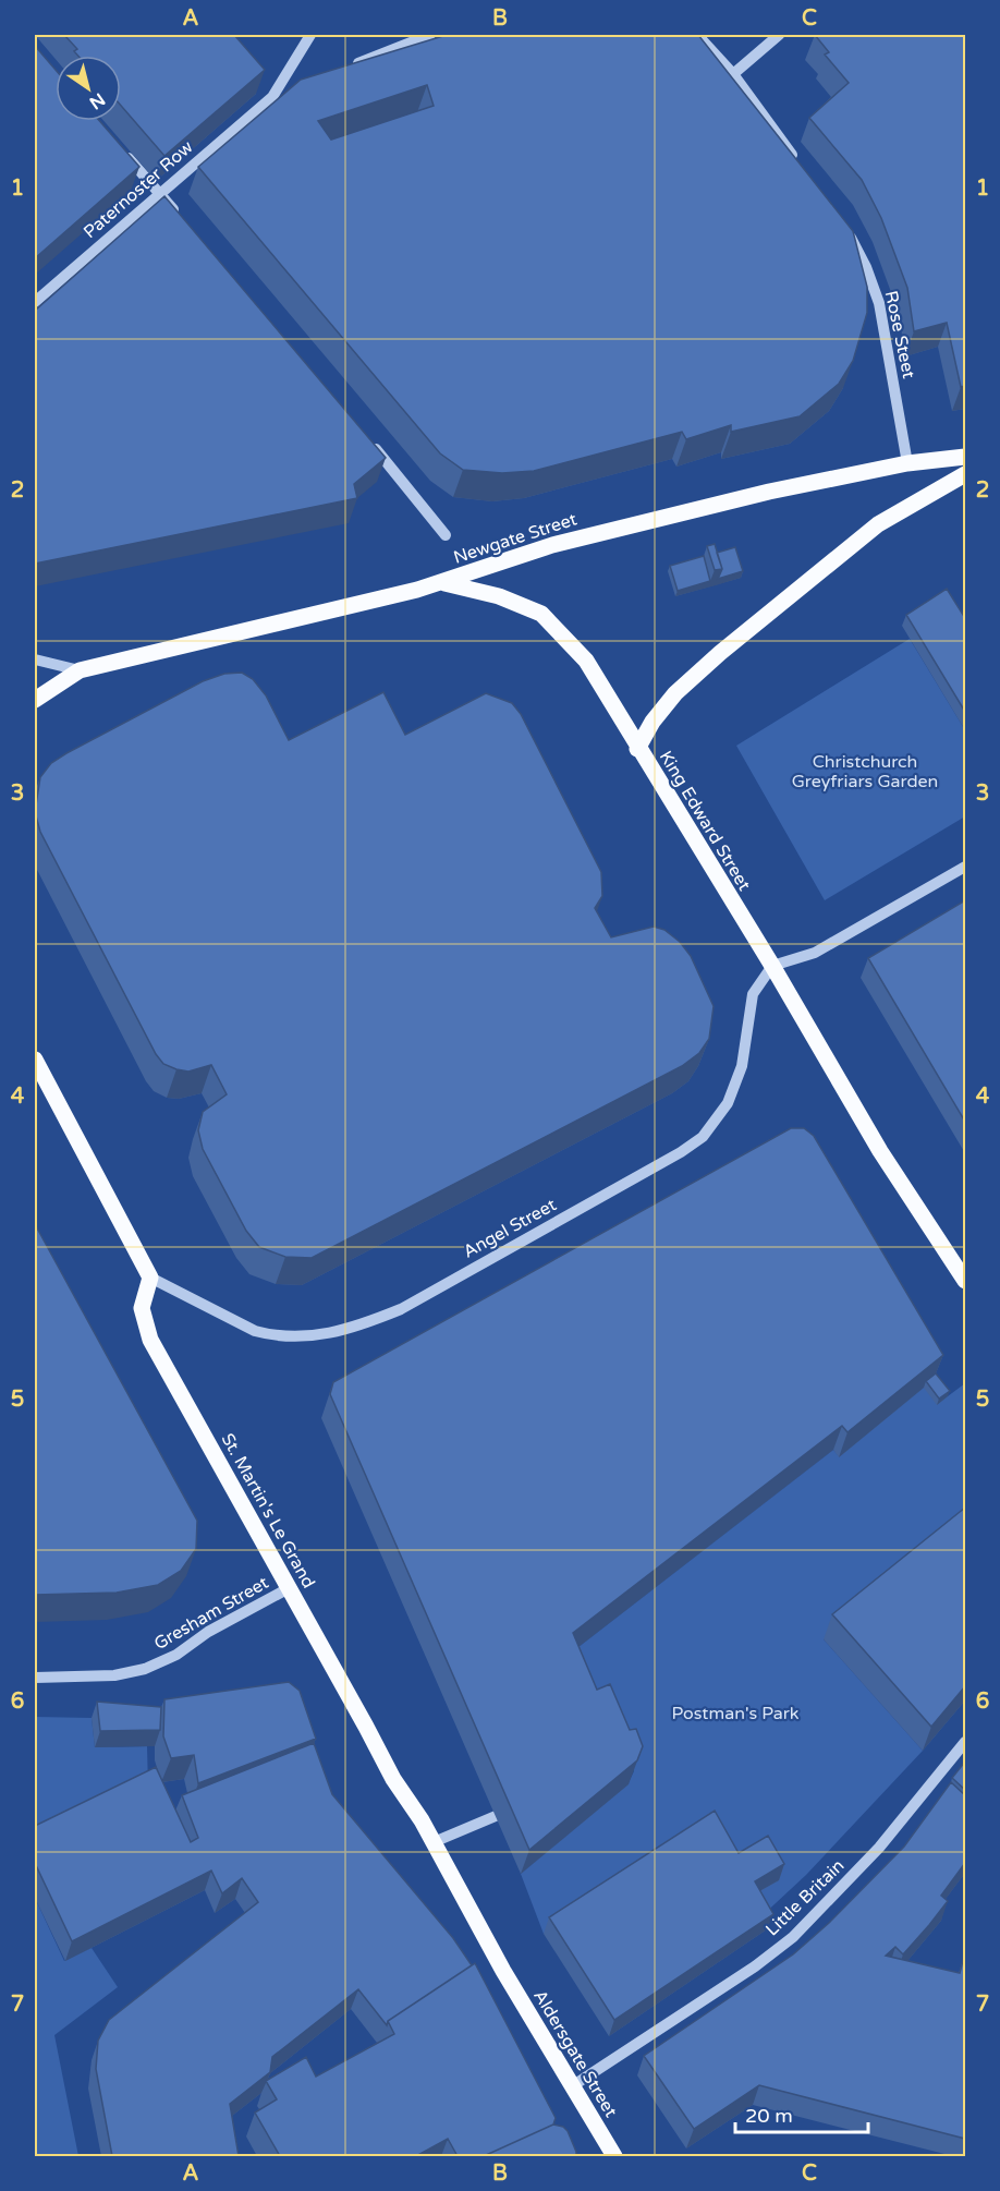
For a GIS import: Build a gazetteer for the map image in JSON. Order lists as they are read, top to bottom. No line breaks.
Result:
{"streets":{"main road":["Newgate Street","King Edward Street","St. Martin's Le Grand","Aldersgate Street"],"street":["Paternoster Row","Rose Steet","Angel Street","Gresham Street","Little Britain"]},"crossings":[["Rose Steet","Newgate Street"],["King Edward Street","Angel Street"],["Angel Street","St. Martin's Le Grand"],["St. Martin's Le Grand","Gresham Street"],["St. Martin's Le Grand","Aldersgate Street"],["Little Britain","Aldersgate Street"]],"parks":["Christchurch Greyfriars Garden","Postman's Park"],"scale_bar":"20 m","north":"bottom right","grid":{"columns":["A","B","C"],"rows":["1","2","3","4","5","6","7"]}}
